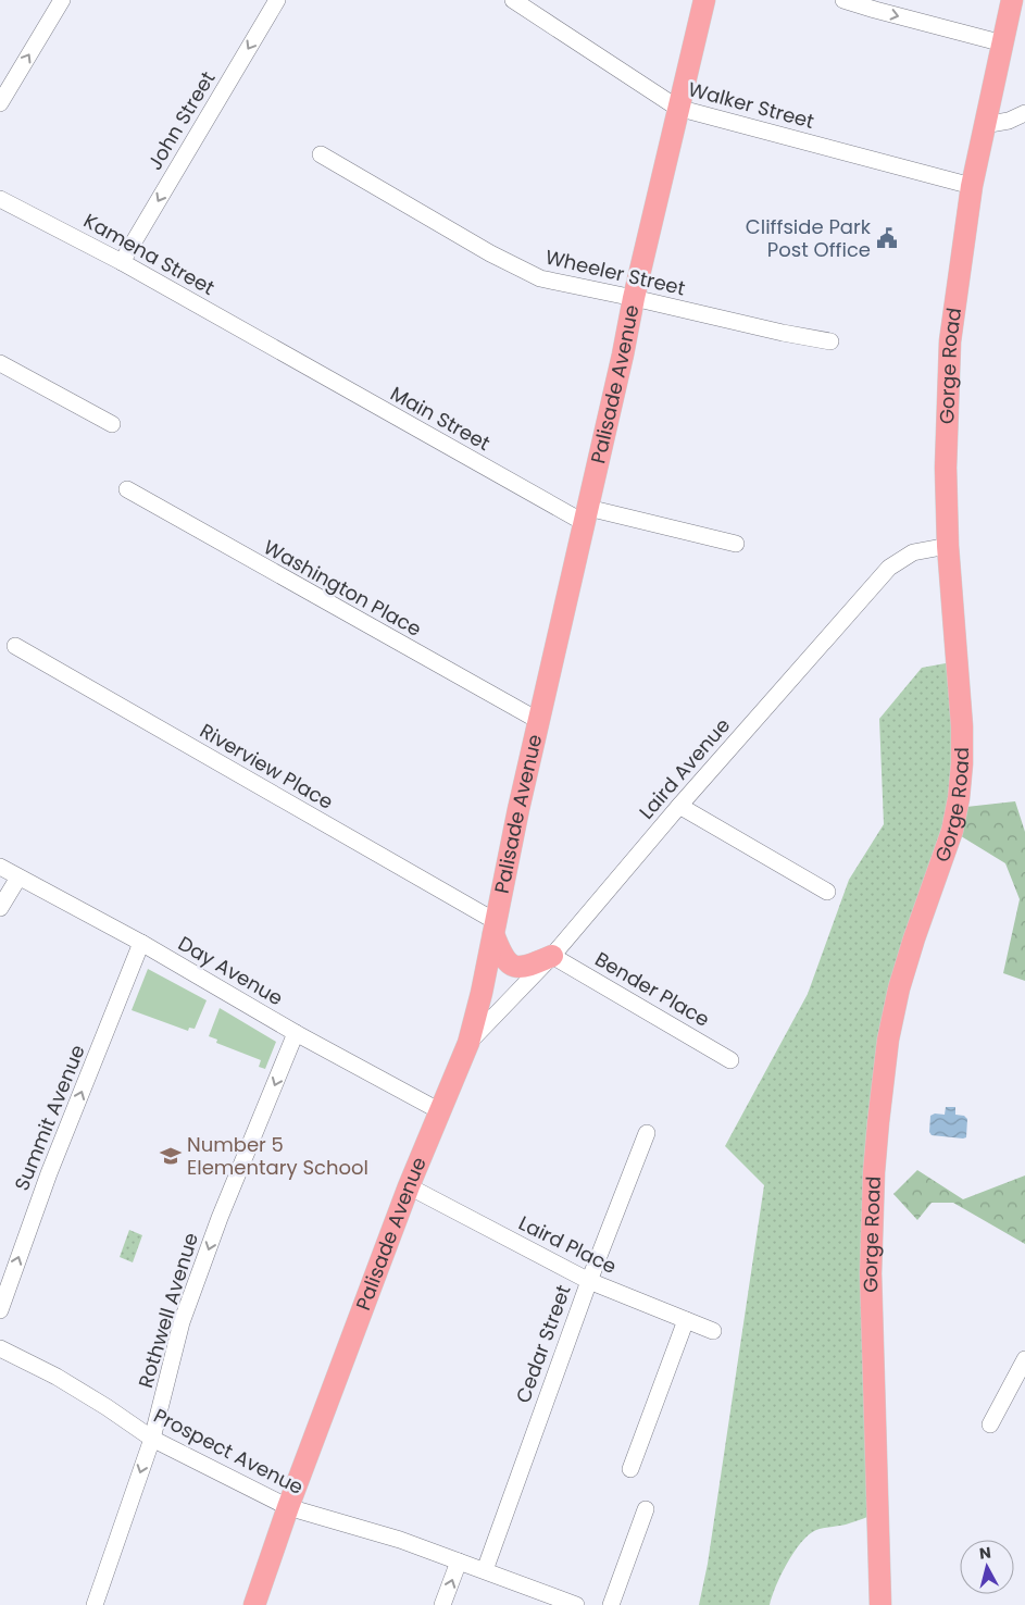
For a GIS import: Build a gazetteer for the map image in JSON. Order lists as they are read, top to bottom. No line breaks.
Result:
{"streets":{"main road":["Gorge Road","Palisade Avenue"],"street":["Walker Street","John Street","Kamena Street","Wheeler Street","Main Street","Washington Place","Riverview Place","Laird Avenue","Day Avenue","Bender Place","Summit Avenue","Laird Place","Rothwell Avenue","Cedar Street","Prospect Avenue"]},"crossings":[["Walker Street","Gorge Road"],["Walker Street","Palisade Avenue"],["John Street","Kamena Street"],["Kamena Street","Main Street"],["Wheeler Street","Palisade Avenue"],["Gorge Road","Laird Avenue"],["Palisade Avenue","Main Street"],["Palisade Avenue","Washington Place"],["Palisade Avenue","Riverview Place"],["Palisade Avenue","Laird Avenue"],["Palisade Avenue","Day Avenue"],["Palisade Avenue","Laird Place"],["Palisade Avenue","Prospect Avenue"],["Laird Avenue","Bender Place"],["Day Avenue","Summit Avenue"],["Day Avenue","Rothwell Avenue"],["Laird Place","Cedar Street"],["Rothwell Avenue","Prospect Avenue"],["Cedar Street","Prospect Avenue"]],"one_way":["John Street","Summit Avenue","Rothwell Avenue"],"places":{"public building":["Cliffside Park Post Office"],"school or university":["Number 5 Elementary School"]},"north":"top"}
